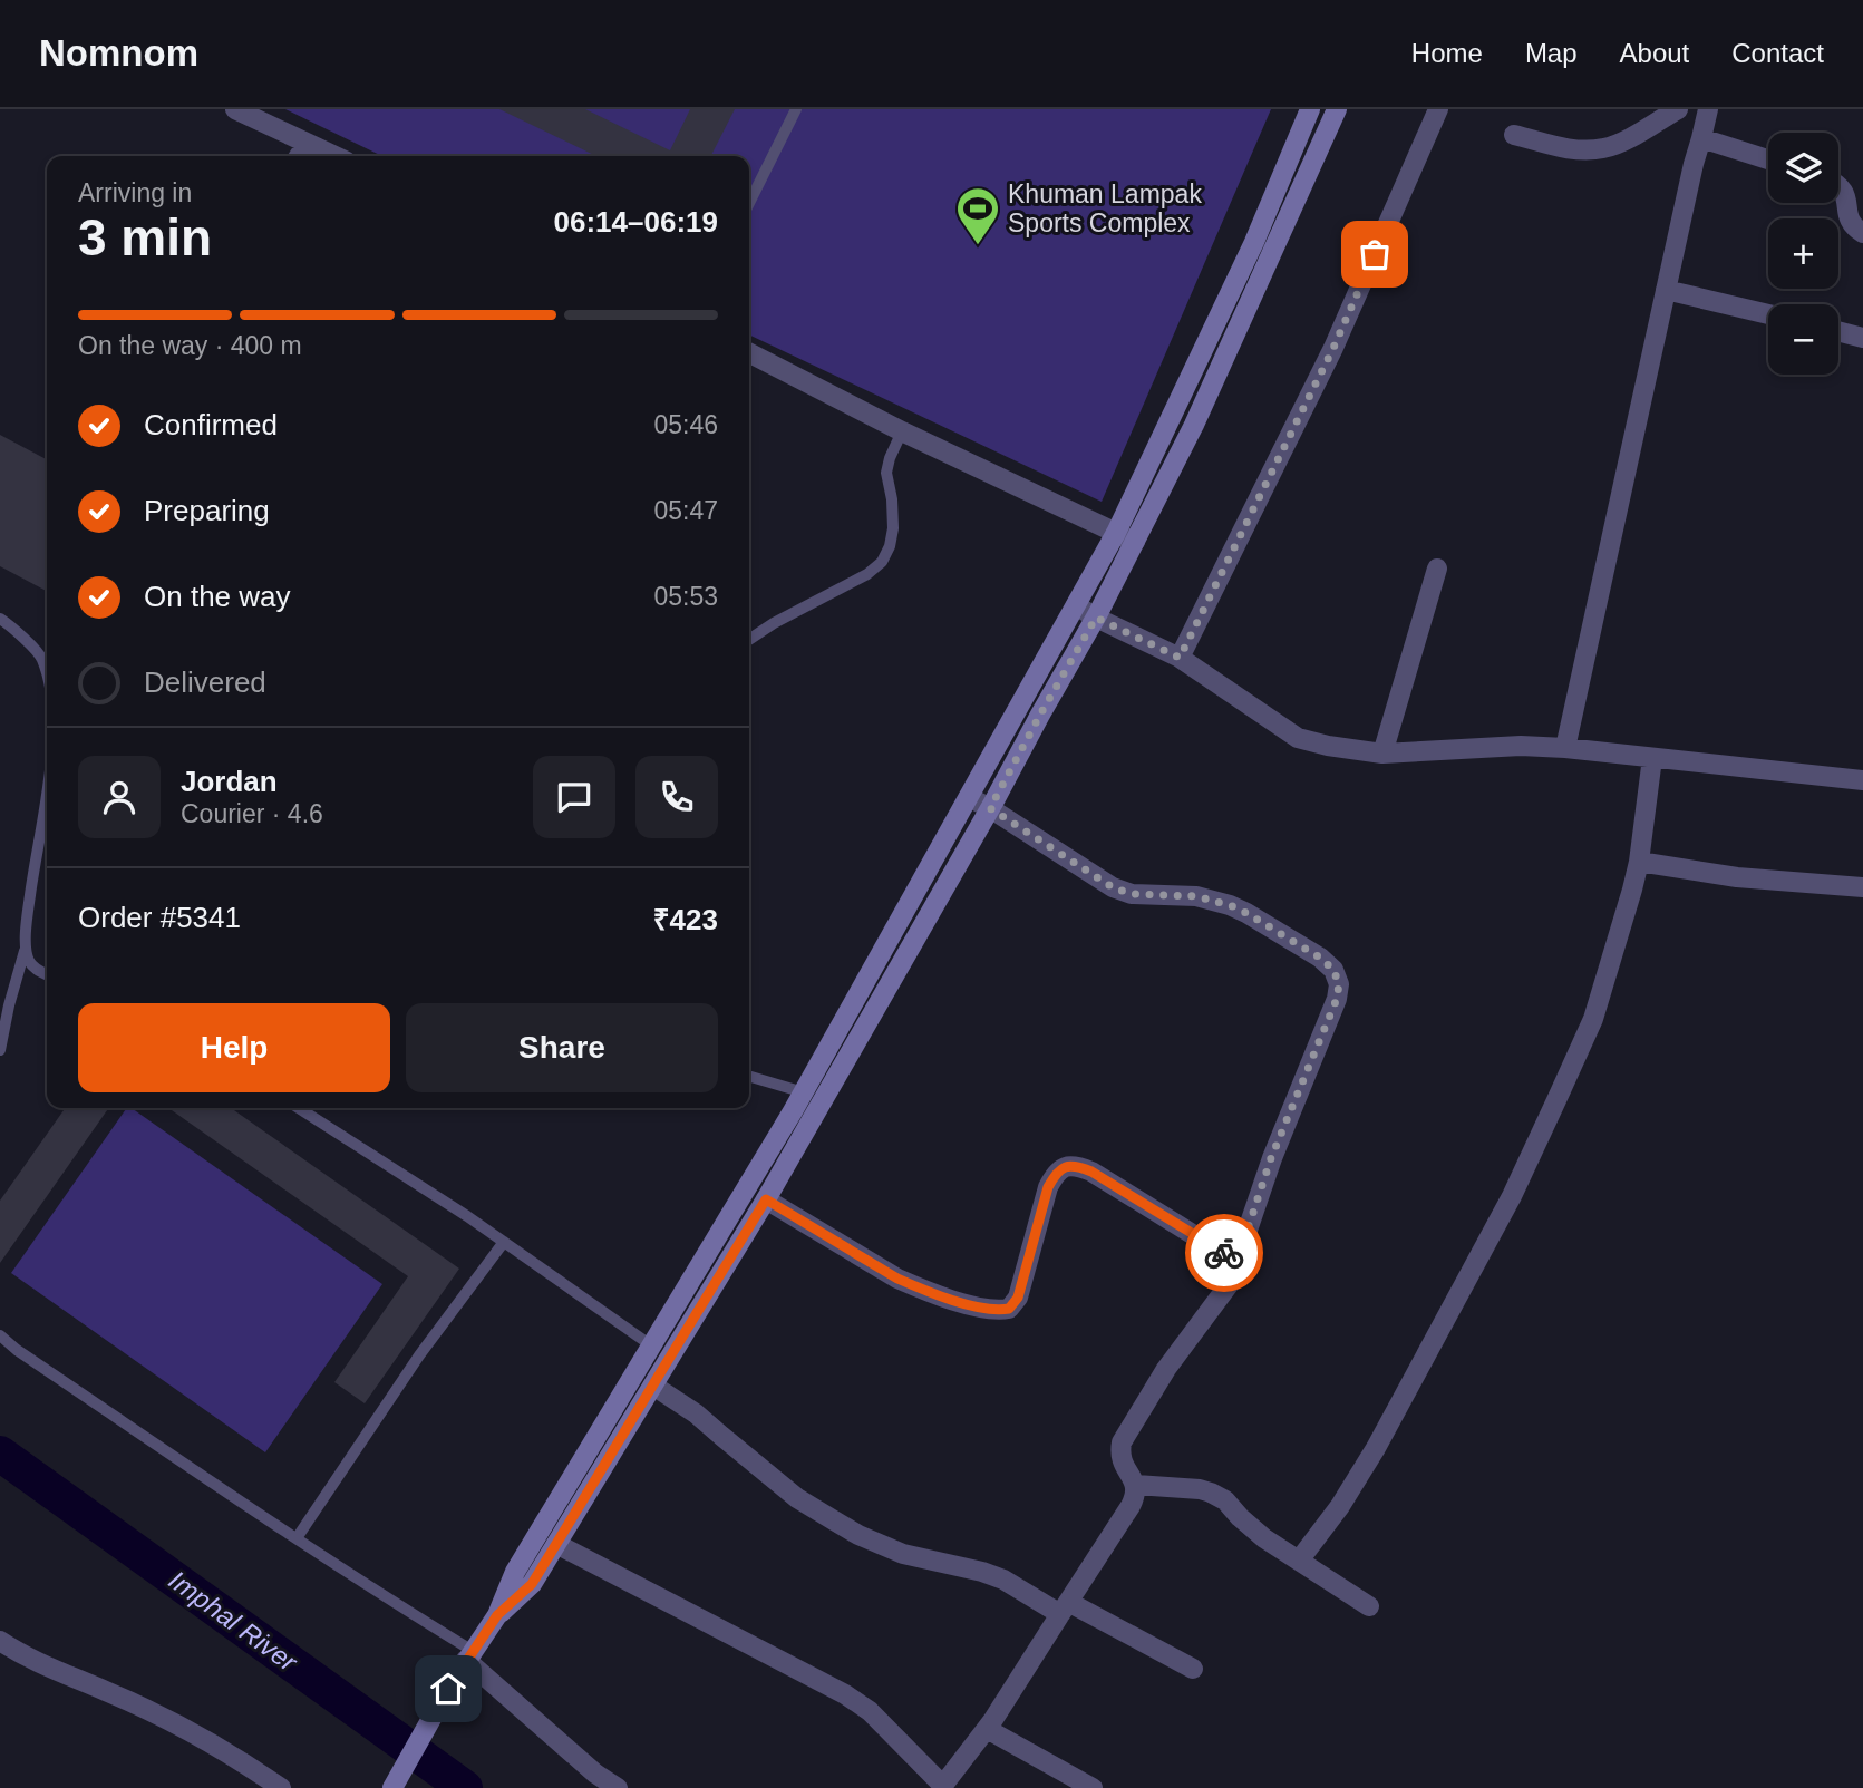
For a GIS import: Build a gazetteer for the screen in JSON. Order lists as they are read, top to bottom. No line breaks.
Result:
{"water":["Imphal River"],"places":{"sports":["Khuman Lampak Sports Complex"]},"page":{"header":"Nomnom","nav":["Home","Map","About","Contact"],"map_buttons":["+","−"],"heading":["3 min","Arriving in","06:14–06:19"],"panel":["Jordan","Courier · 4.6","Order #5341","₹423"],"bar":"On the way · 400 m","list":[["Confirmed","05:46"],["Preparing","05:47"],["On the way","05:53"],"Delivered"],"buttons":["Help","Share"]}}
